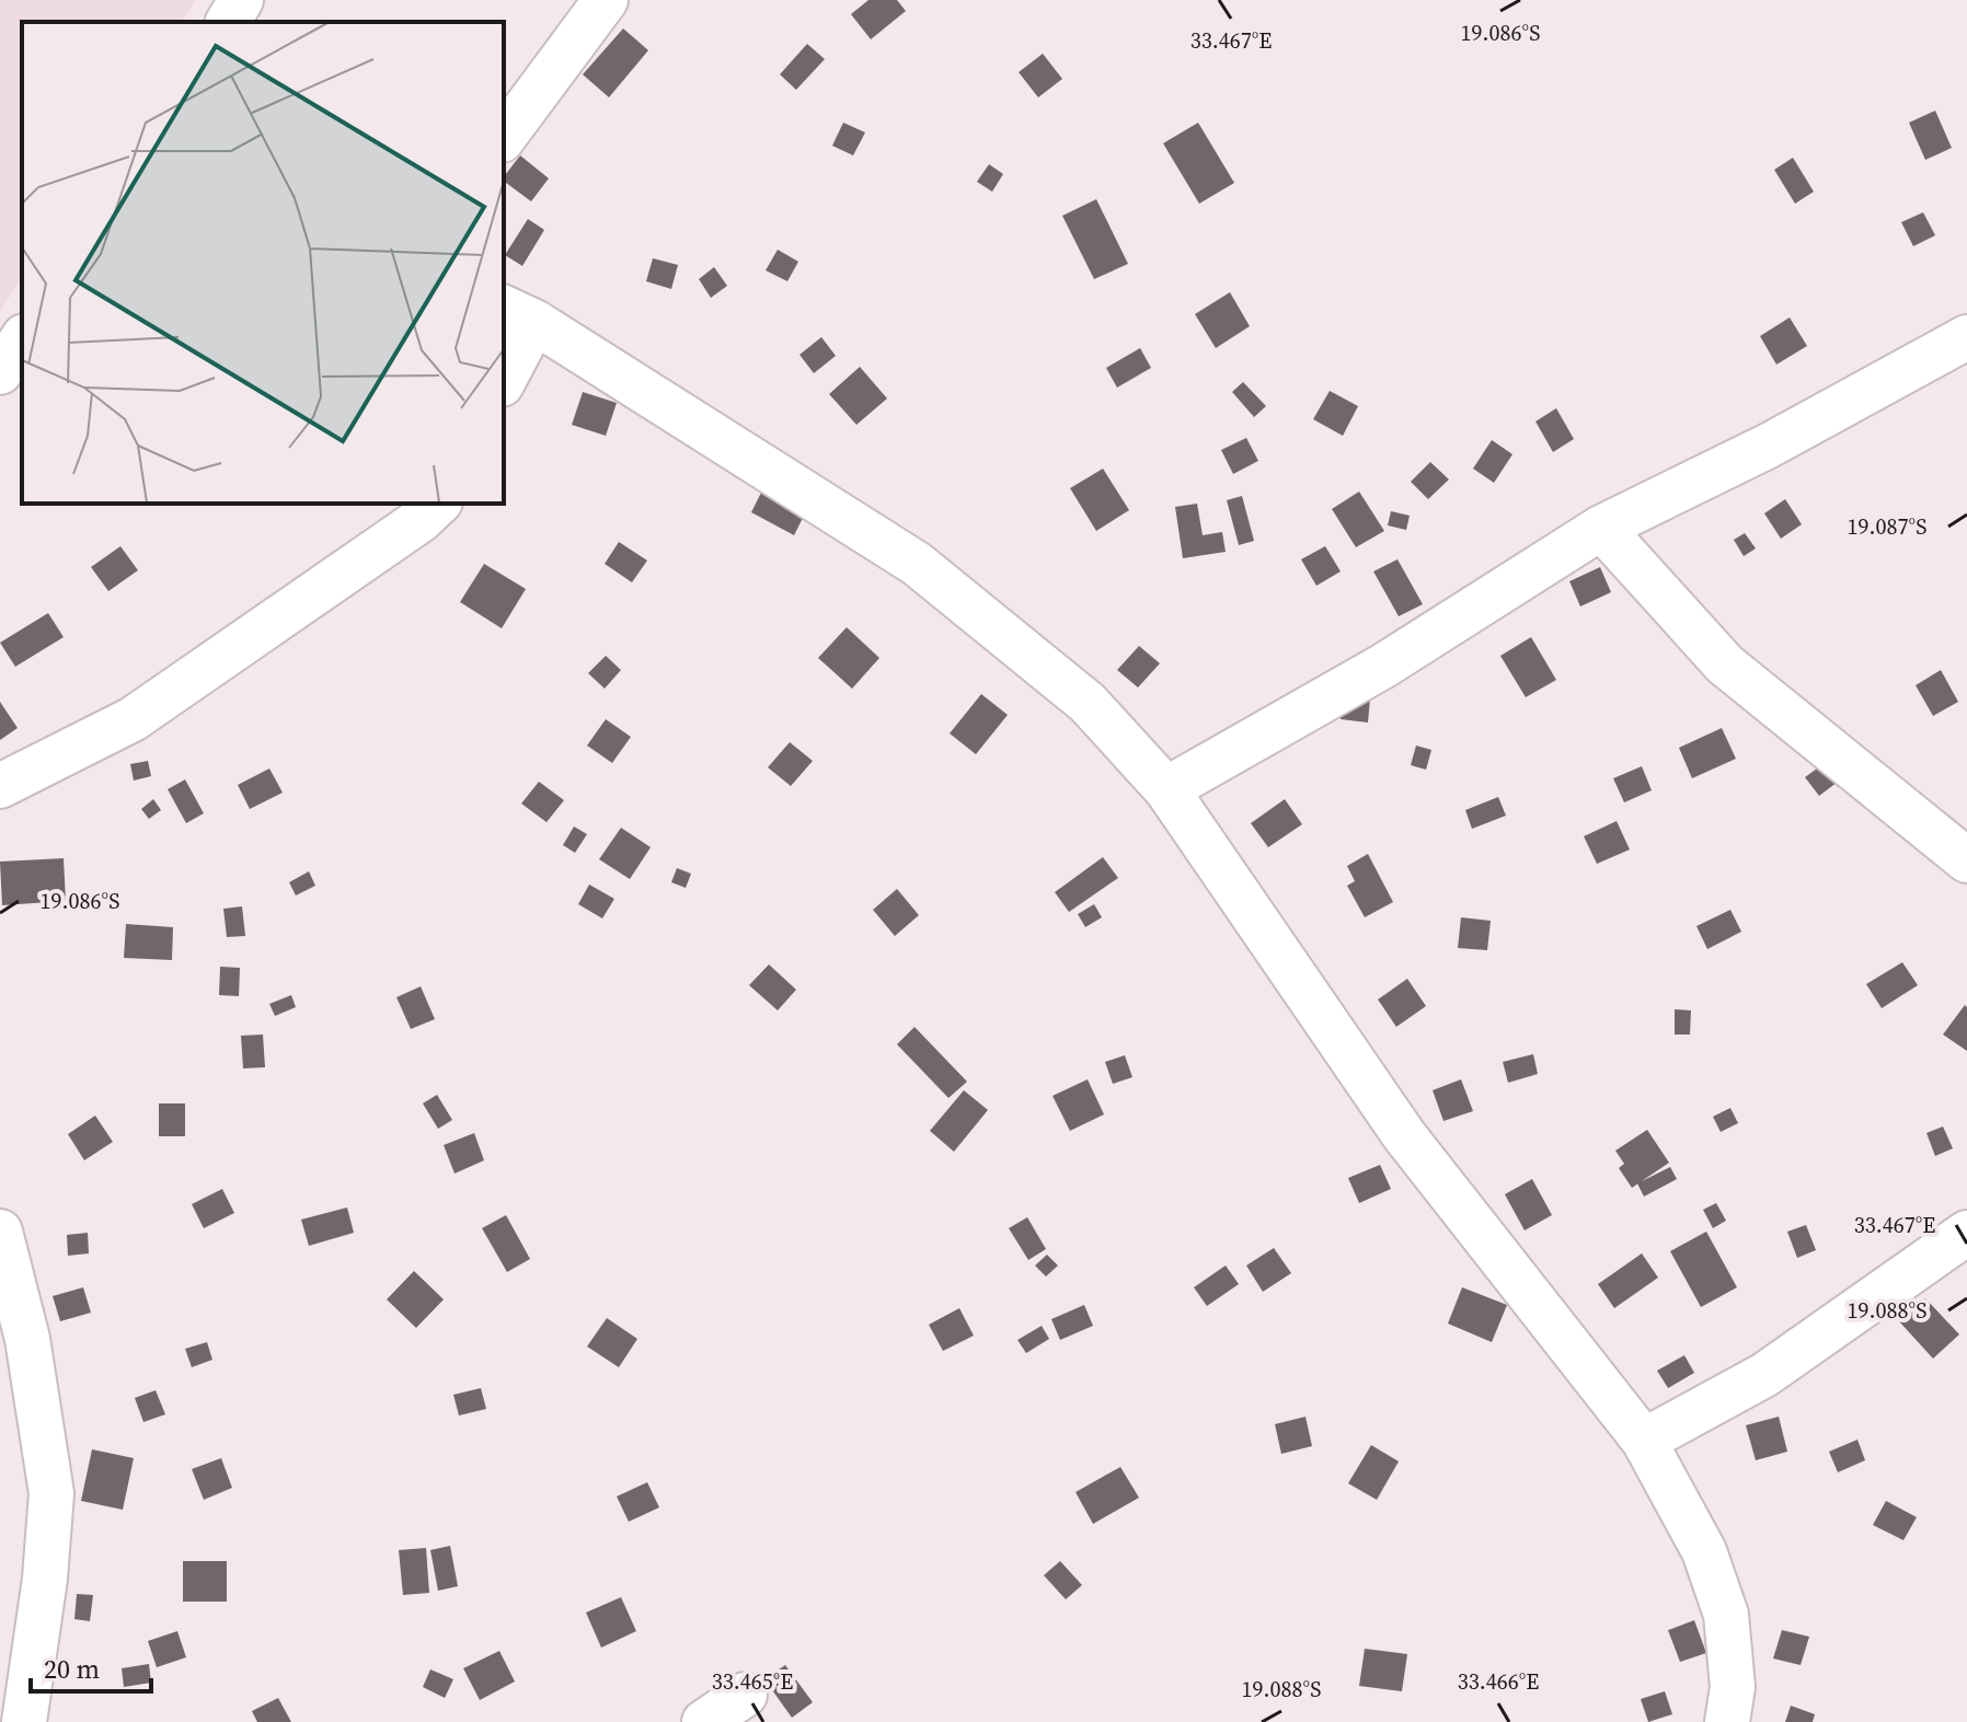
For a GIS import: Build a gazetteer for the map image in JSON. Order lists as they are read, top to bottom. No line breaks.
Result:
{"scale_bar":"20 m","coordinates":["19.086°S","33.467°E","19.087°S","19.088°S","33.465°E","33.466°E"]}
